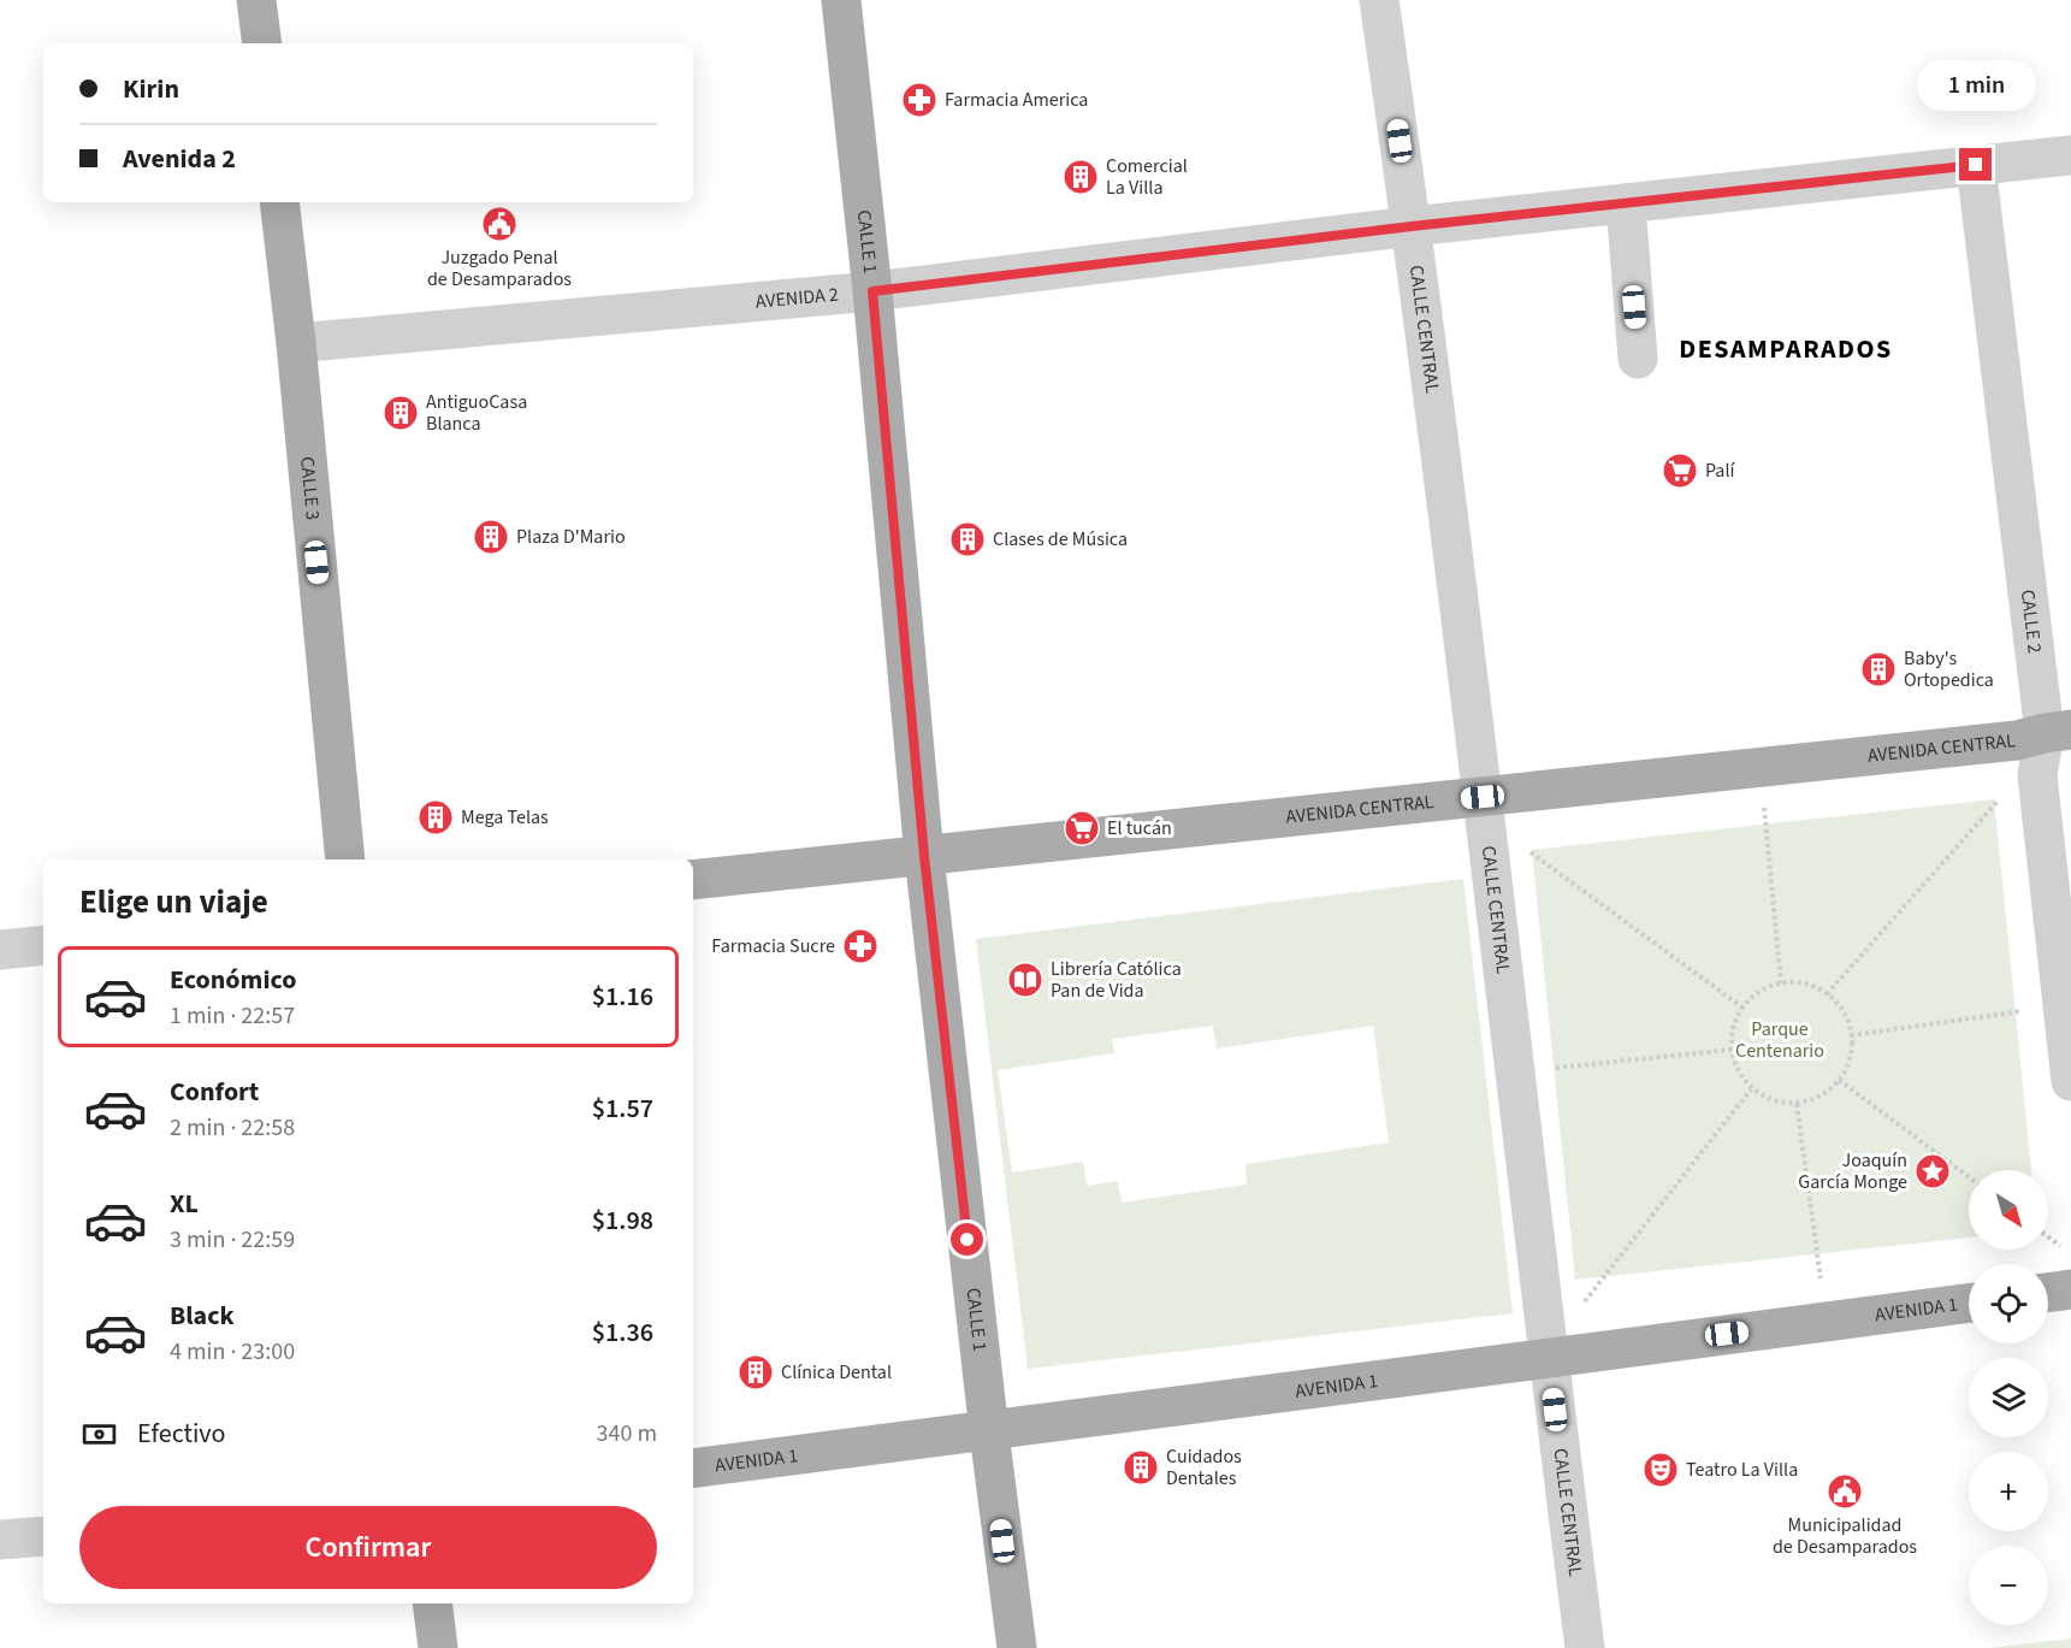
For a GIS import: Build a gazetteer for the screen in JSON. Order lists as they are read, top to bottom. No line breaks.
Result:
{"streets":{"main road":["CALLE 1","CALLE 3","AVENIDA CENTRAL","AVENIDA 1"],"street":["AVENIDA 2","CALLE CENTRAL","CALLE 2"]},"crossings":[["CALLE 1","AVENIDA 2"],["CALLE 1","AVENIDA CENTRAL"],["CALLE 1","AVENIDA 1"],["AVENIDA 2","CALLE CENTRAL"],["AVENIDA 2","CALLE 3"],["AVENIDA 2","CALLE 2"],["CALLE CENTRAL","AVENIDA CENTRAL"],["CALLE CENTRAL","AVENIDA 1"],["CALLE 2","AVENIDA CENTRAL"]],"districts":["DESAMPARADOS"],"parks":["Parque Centenario"],"places":{"pharmacy":["Farmacia America","Farmacia Sucre"],"building":["Comercial La Villa","AntiguoCasa Blanca","Plaza D'Mario","Clases de Música","Baby's Ortopedica","Mega Telas","Clínica Dental","Cuidados Dentales"],"public building":["Juzgado Penal de Desamparados","Municipalidad de Desamparados"],"supermarket":["Palí","El tucán"],"library":["Librería Católica Pan de Vida"],"place":["Joaquín García Monge"],"theatre":["Teatro La Villa"]},"north":"bottom right","page":{"banner":["Kirin","Avenida 2"],"bubble":"1 min","heading":"Elige un viaje","list":[{"name":"Económico","note":"1 min · 22:57","value":"$1.16"},{"name":"Confort","note":"2 min · 22:58","value":"$1.57"},{"name":"XL","note":"3 min · 22:59","value":"$1.98"},{"name":"Black","note":"4 min · 23:00","value":"$1.36"}],"map_buttons":["+","−"],"pay":["Efectivo","340 m"],"buttons":"Confirmar"}}
